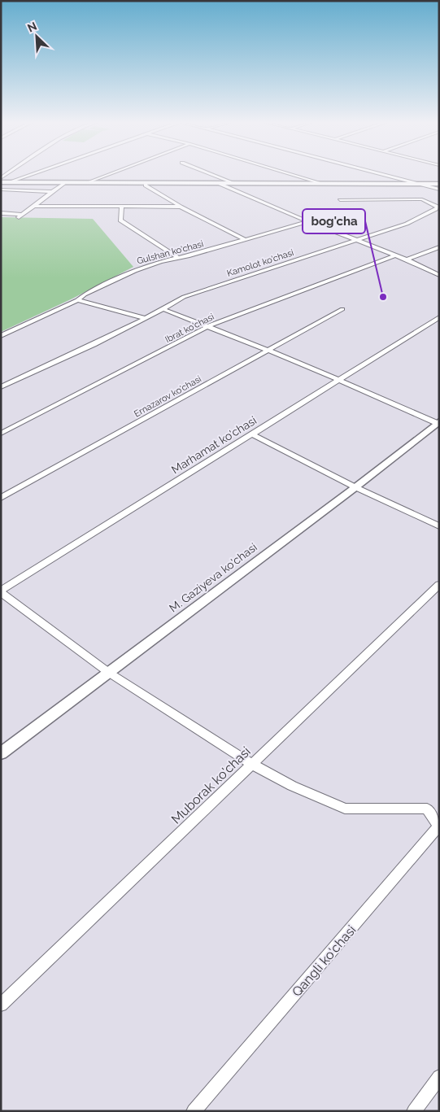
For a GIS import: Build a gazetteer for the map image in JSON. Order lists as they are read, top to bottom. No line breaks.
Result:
{"streets":{"street":["Gulshan ko'chasi","Kamolot ko'chasi","Ibrat ko'chasi","Ernazarov ko'chasi","Marhamat ko'chasi","M. Gaziyeva ko'chasi","Muborak ko'chasi","Qangli ko'chasi"]},"crossings":[["Muborak ko'chasi","Qangli ko'chasi"]],"places":["bog'cha"],"north":"top left"}
